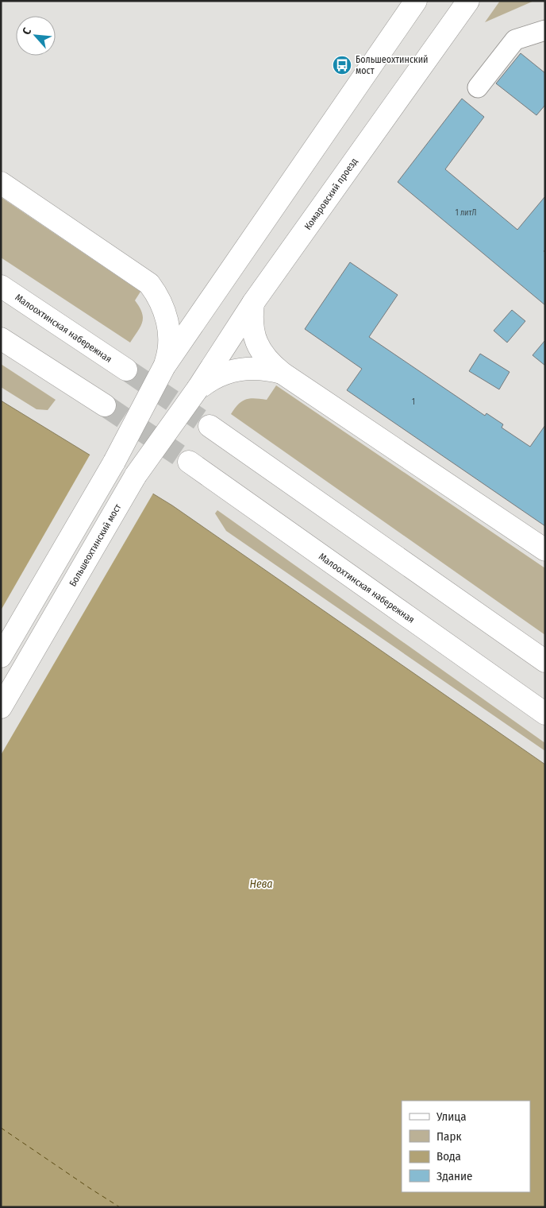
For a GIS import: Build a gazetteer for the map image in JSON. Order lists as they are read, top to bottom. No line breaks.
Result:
{"streets":{"main road":["Комаровский проезд","Малоохтинская набережная","Большеохтинский мост"]},"crossings":[["Комаровский проезд","Большеохтинский мост"]],"water":["Нева"],"places":{"bus stop":["Большеохтинский мост"]},"house_numbers":["1 литЛ","1"],"legend":["Улица","Парк","Вода","Здание"],"north":"top left"}
